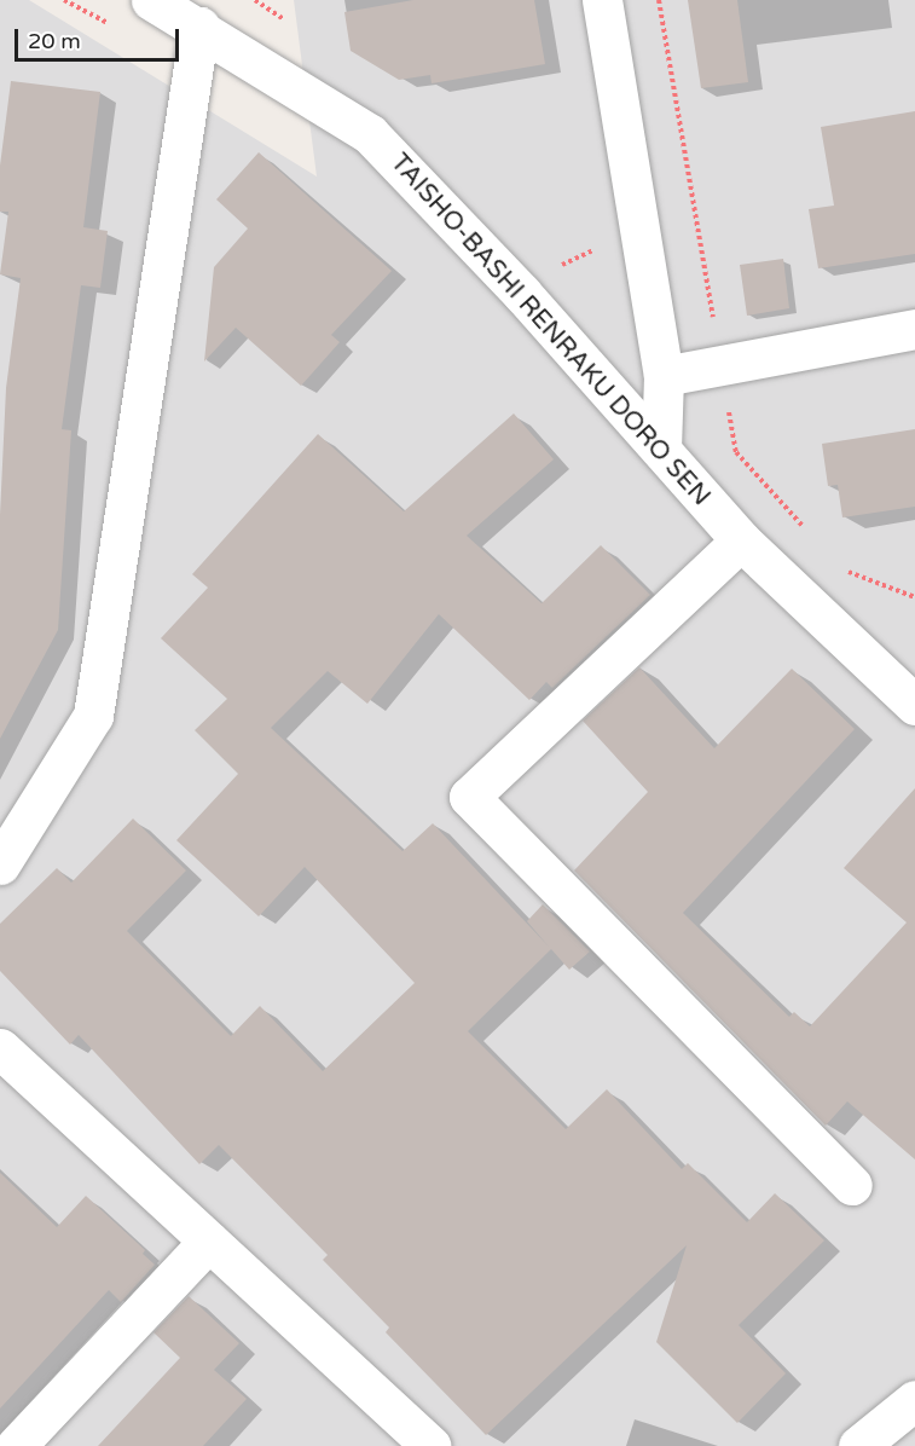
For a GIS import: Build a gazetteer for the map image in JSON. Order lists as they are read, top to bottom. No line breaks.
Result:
{"streets":{"street":["TAISHO-BASHI RENRAKU DORO SEN"]},"scale_bar":"20 m"}
